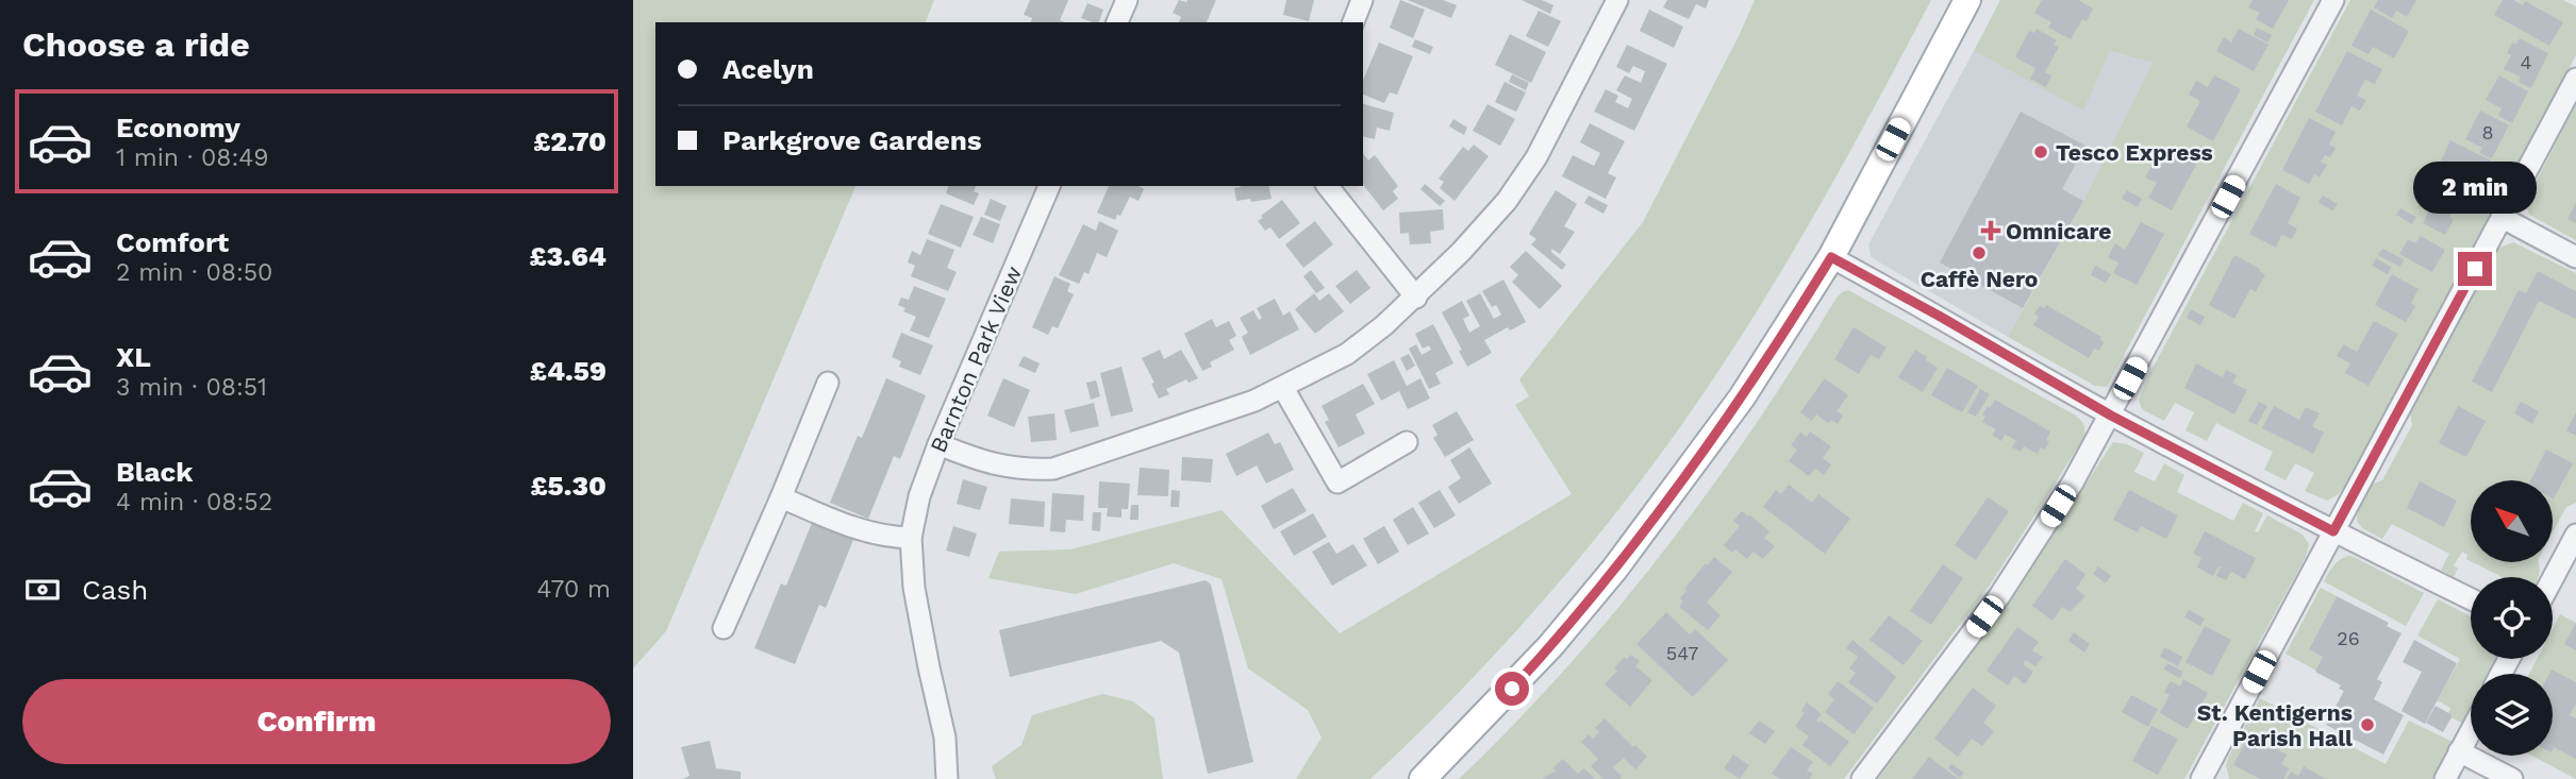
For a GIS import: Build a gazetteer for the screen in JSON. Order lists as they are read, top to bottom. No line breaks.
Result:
{"streets":{"street":["Barnton Park View"]},"places":{"other":["Tesco Express","Caffè Nero","St. Kentigerns Parish Hall"],"health":["Omnicare"]},"house_numbers":["4","8","26","547"],"north":"top left","page":{"heading":"Choose a ride","banner":["Acelyn","Parkgrove Gardens"],"list":[{"name":"Economy","note":"1 min · 08:49","value":"£2.70"},{"name":"Comfort","note":"2 min · 08:50","value":"£3.64"},{"name":"XL","note":"3 min · 08:51","value":"£4.59"},{"name":"Black","note":"4 min · 08:52","value":"£5.30"}],"bubble":"2 min","pay":["Cash","470 m"],"buttons":"Confirm"}}
